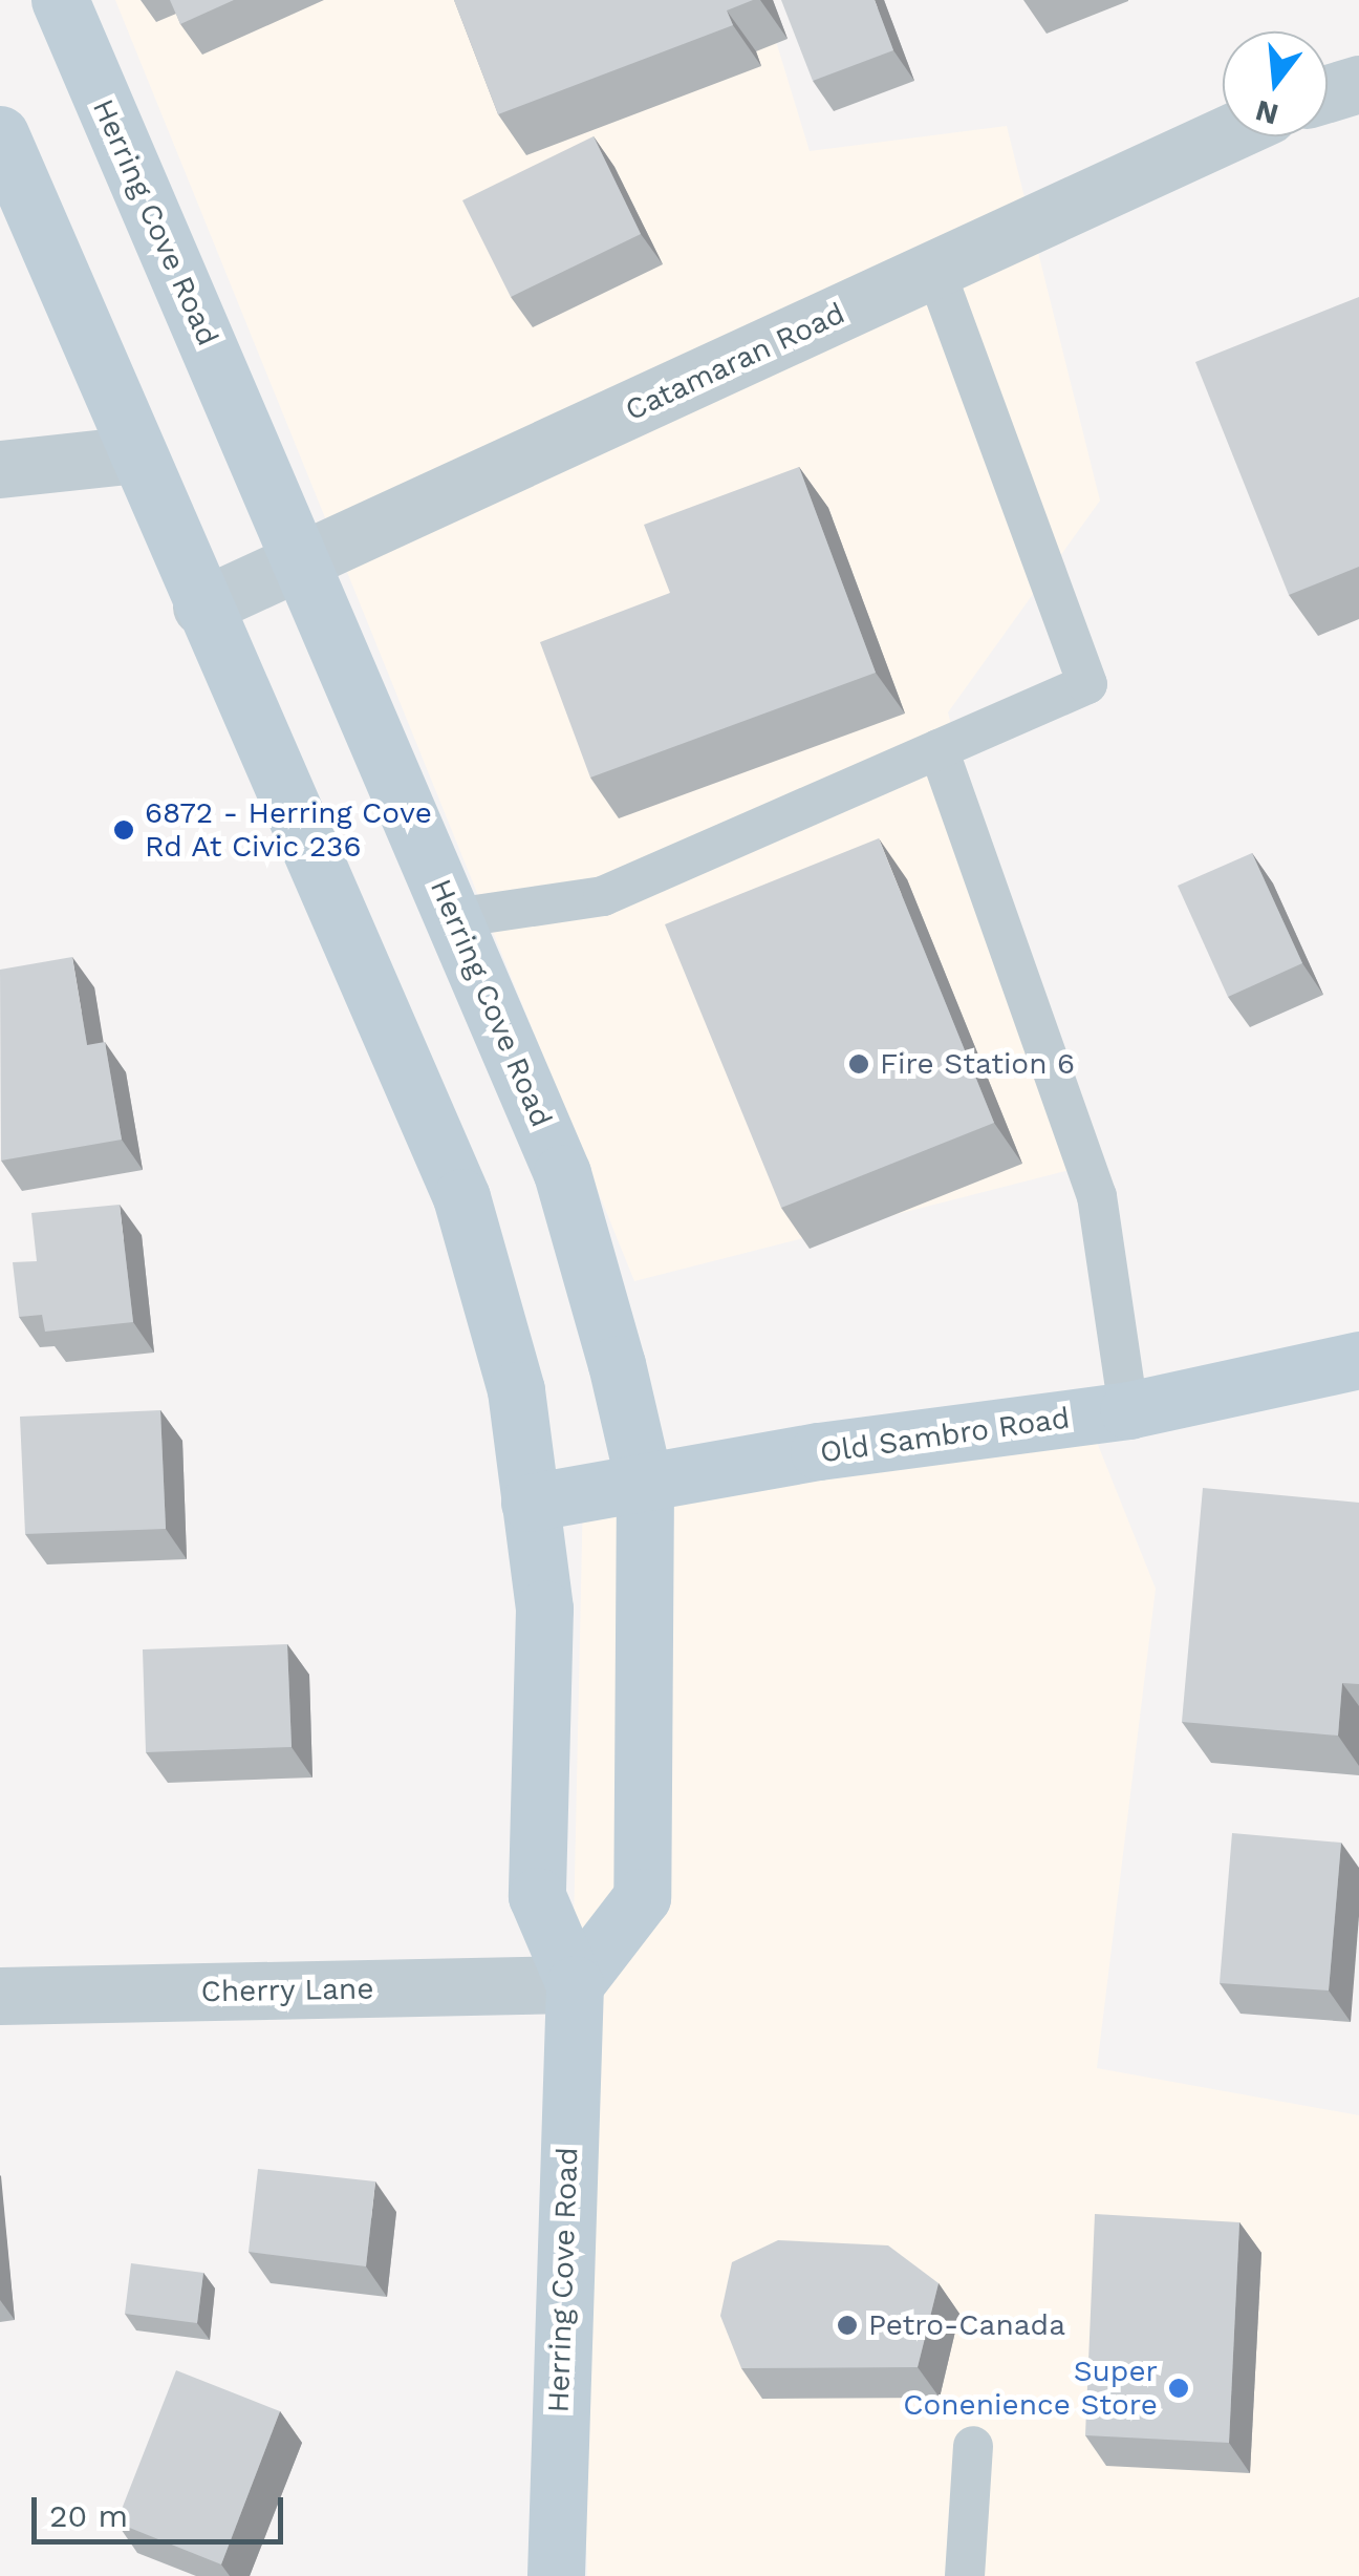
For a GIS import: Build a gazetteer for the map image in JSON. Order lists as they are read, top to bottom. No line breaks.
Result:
{"streets":{"main road":["Herring Cove Road","Old Sambro Road"],"street":["Catamaran Road","Cherry Lane"]},"crossings":[["Herring Cove Road","Catamaran Road"],["Herring Cove Road","Old Sambro Road"],["Herring Cove Road","Cherry Lane"]],"places":["6872 - Herring Cove Rd At Civic 236","Fire Station 6","Petro-Canada","Super Conenience Store"],"scale_bar":"20 m","north":"bottom"}
